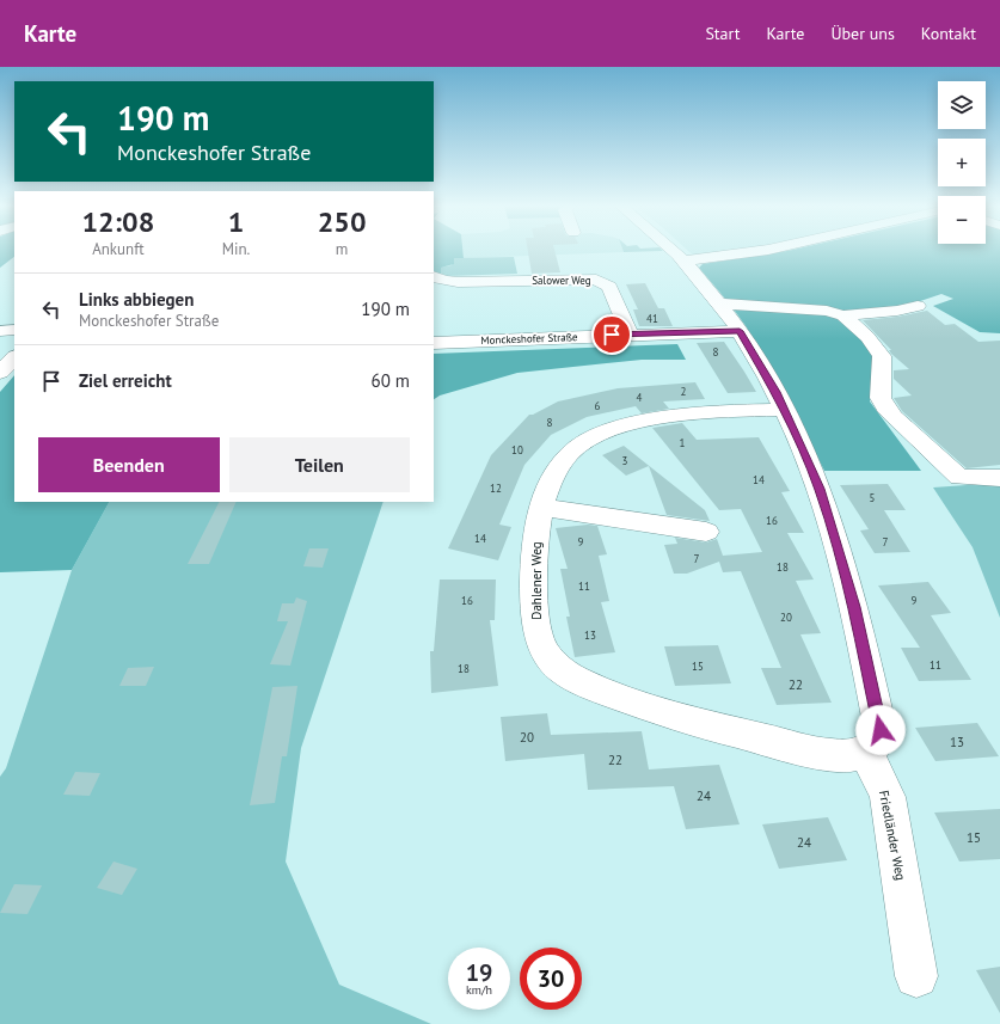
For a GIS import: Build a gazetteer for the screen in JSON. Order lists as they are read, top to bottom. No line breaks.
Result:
{"streets":{"street":["Salower Weg","Monckeshofer Straße","Dahlener Weg","Friedländer Weg"]},"crossings":[["Salower Weg","Monckeshofer Straße"],["Dahlener Weg","Friedländer Weg"]],"house_numbers":["41","8","2","4","6","8","1","10","3","14","12","5","16","14","9","7","7","18","11","16","9","20","13","11","15","18","22","20","13","22","24","15","24"],"page":{"header":"Karte","nav":["Start","Karte","Über uns","Kontakt"],"map_buttons":["+","−"],"turn":["190 m","Monckeshofer Straße"],"eta":["12:08","Ankunft","1","Min.","250","m"],"list":[{"name":"Links abbiegen","note":"Monckeshofer Straße","value":"190 m"},{"name":"Ziel erreicht","value":"60 m"}],"buttons":["Beenden","Teilen"],"speed":"19 km/h","limit":"30"}}
